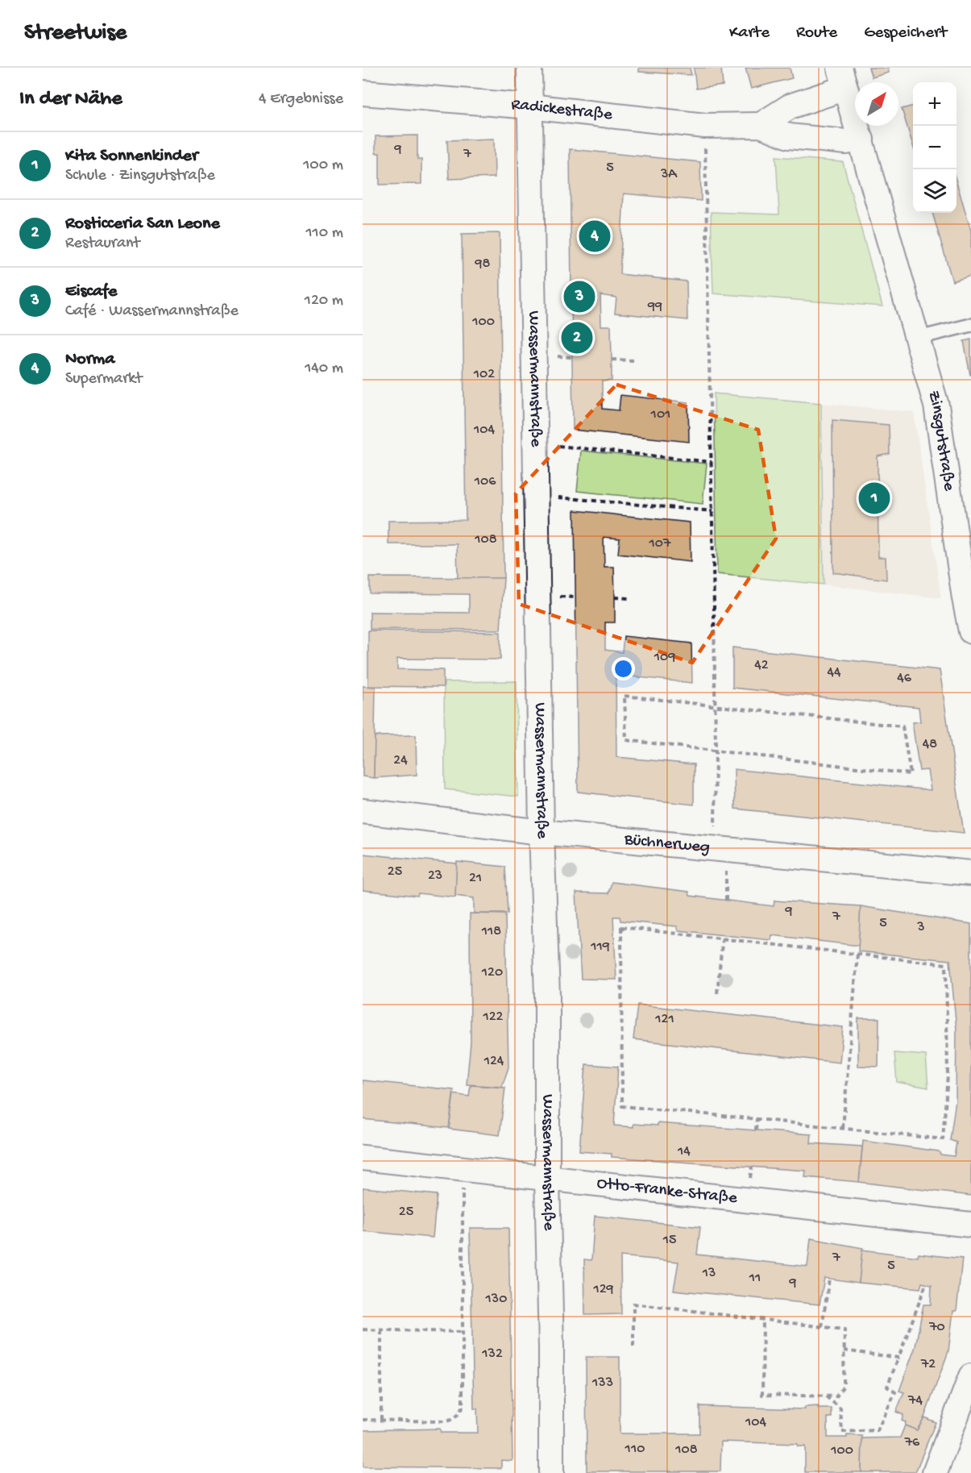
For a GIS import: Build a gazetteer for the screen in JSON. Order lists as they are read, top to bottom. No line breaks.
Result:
{"streets":{"street":["Radickestraße","Wassermannstraße","Zinsgutstraße","Büchnerweg","Otto-Franke-Straße"]},"crossings":[["Radickestraße","Wassermannstraße"],["Radickestraße","Zinsgutstraße"],["Wassermannstraße","Büchnerweg"],["Wassermannstraße","Otto-Franke-Straße"]],"house_numbers":["9","7","5","3A","98","99","100","102","101","104","106","108","107","109","42","44","46","48","24","25","23","21","9","7","5","3","118","119","120","122","121","124","14","25","15","7","5","13","11","9","129","130","70","132","72","133","74","104","76","110","108","100"],"north":"top right","page":{"header":"Streetwise","nav":["Karte","Route","Gespeichert"],"heading":["In der Nähe","4 Ergebnisse"],"map_buttons":["+","−"],"list":[{"mark":"1","name":"Kita Sonnenkinder","note":"Schule · Zinsgutstraße","value":"100 m"},{"mark":"2","name":"Rosticceria San Leone","note":"Restaurant","value":"110 m"},{"mark":"3","name":"Eiscafe","note":"Café · Wassermannstraße","value":"120 m"},{"mark":"4","name":"Norma","note":"Supermarkt","value":"140 m"}],"pins":["4","3","2","1"]}}
